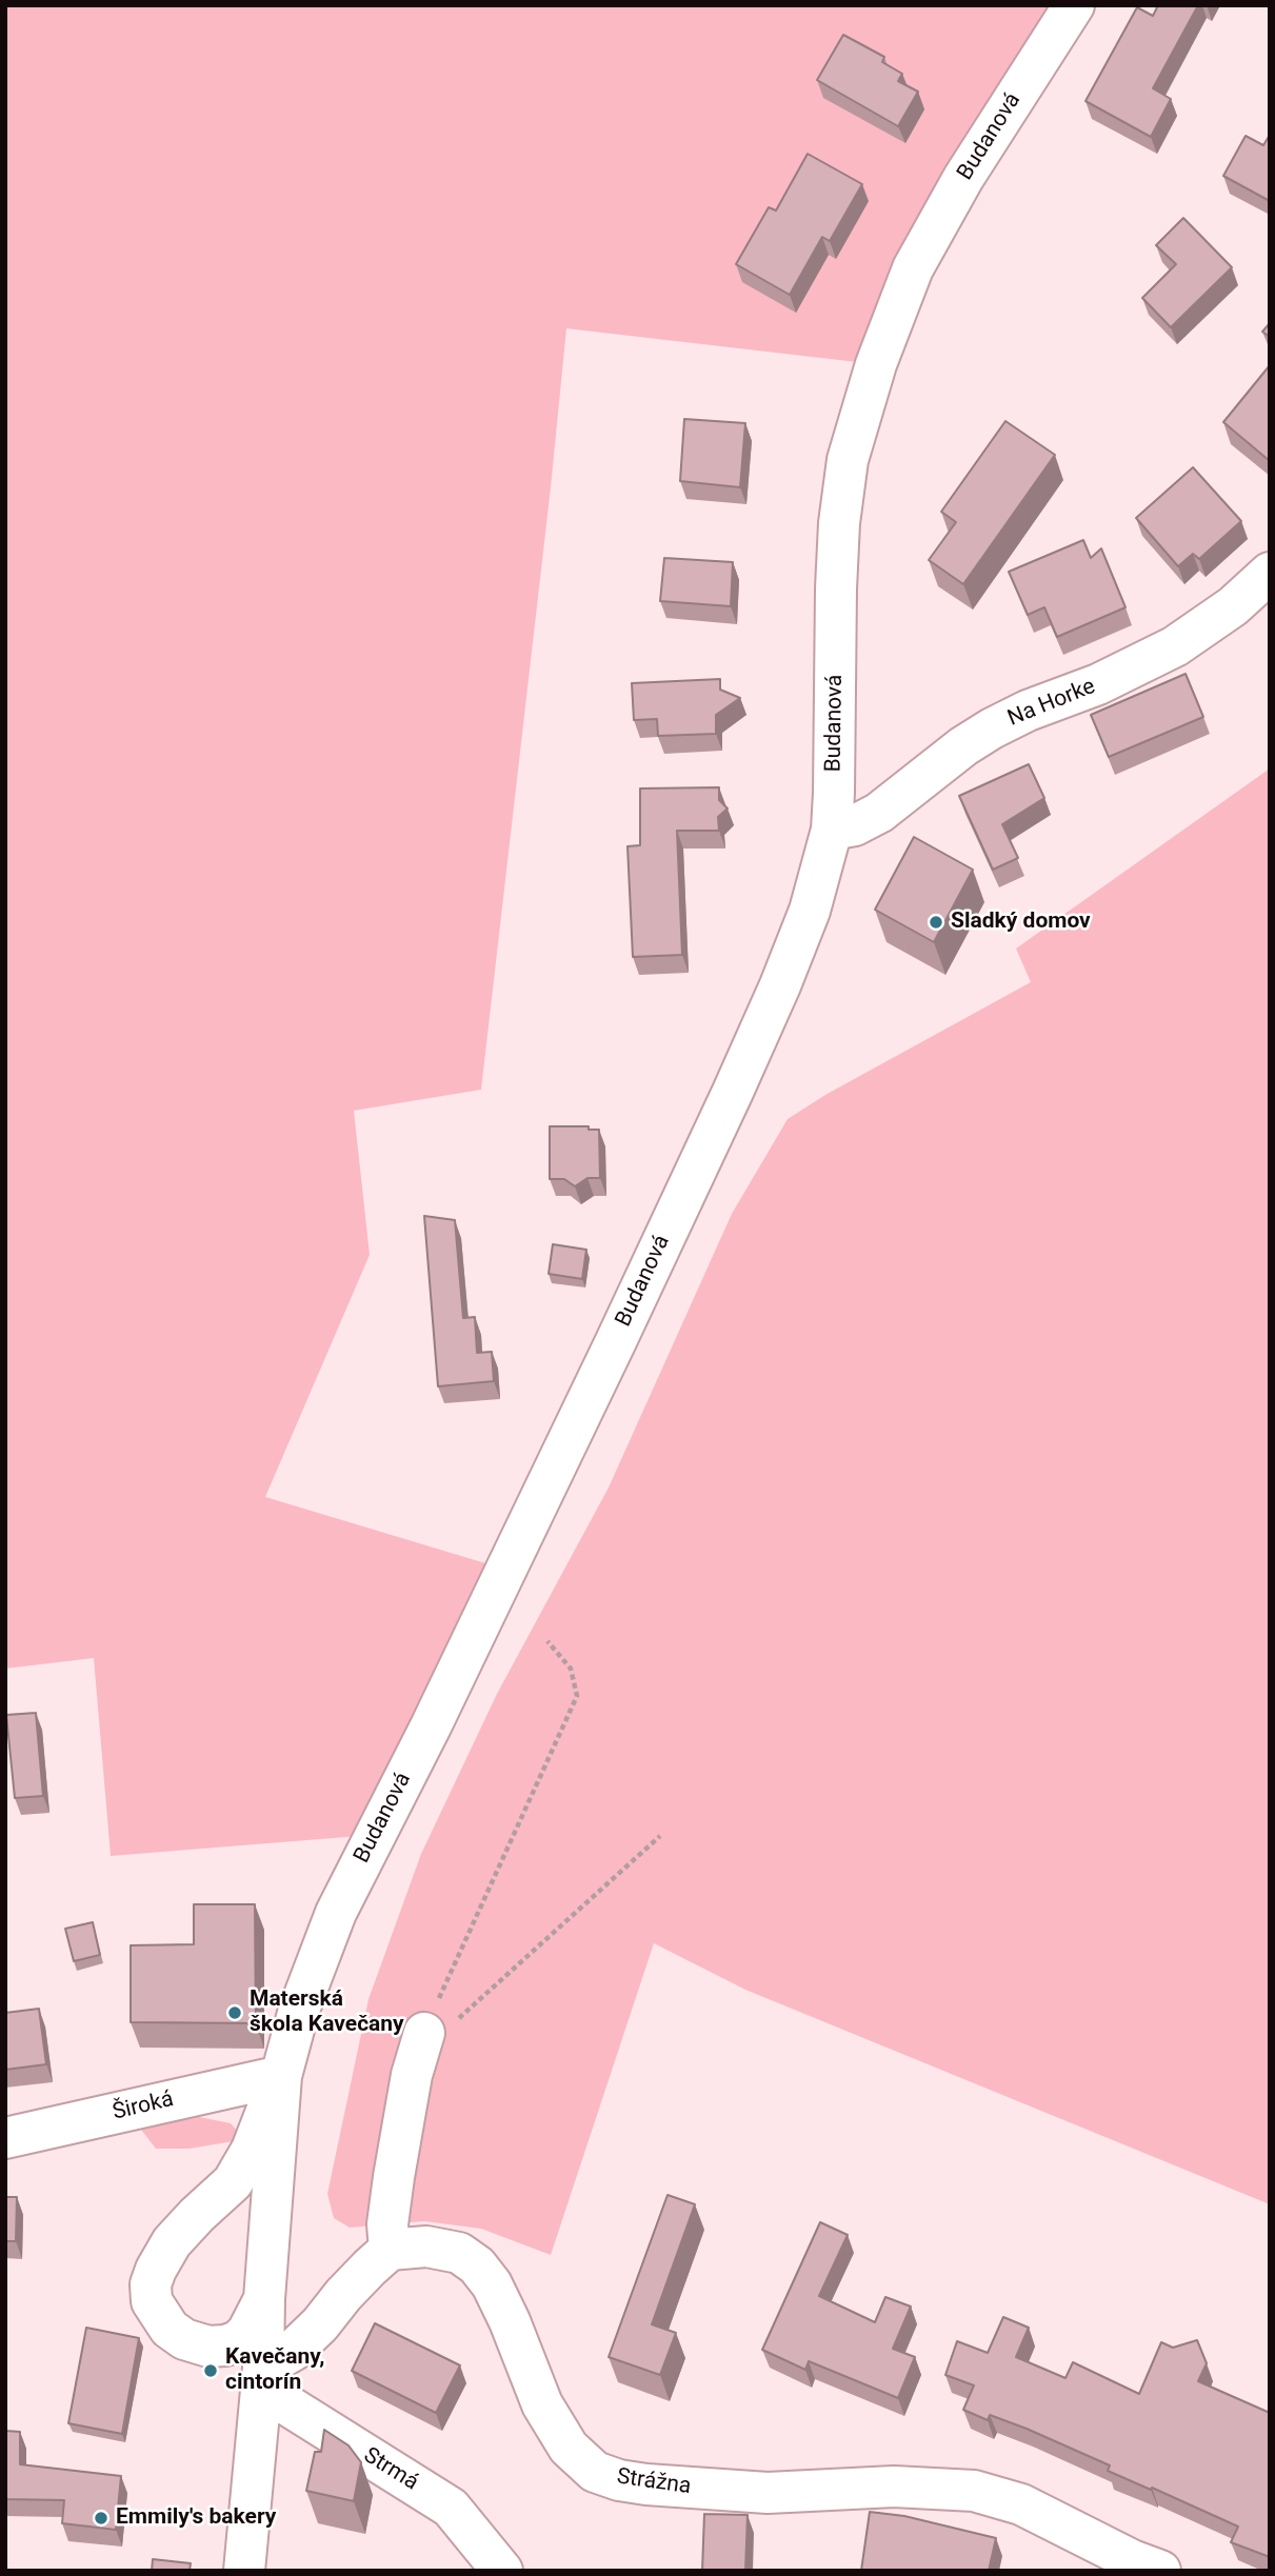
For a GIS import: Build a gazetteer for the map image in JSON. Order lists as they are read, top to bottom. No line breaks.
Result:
{"streets":{"street":["Budanová","Na Horke","Široká","Strmá","Strážna"]},"crossings":[["Budanová","Na Horke"],["Budanová","Široká"],["Budanová","Strmá"]],"places":["Sladký domov","Materská škola Kavečany","Kavečany, cintorín","Emmily's bakery"]}
